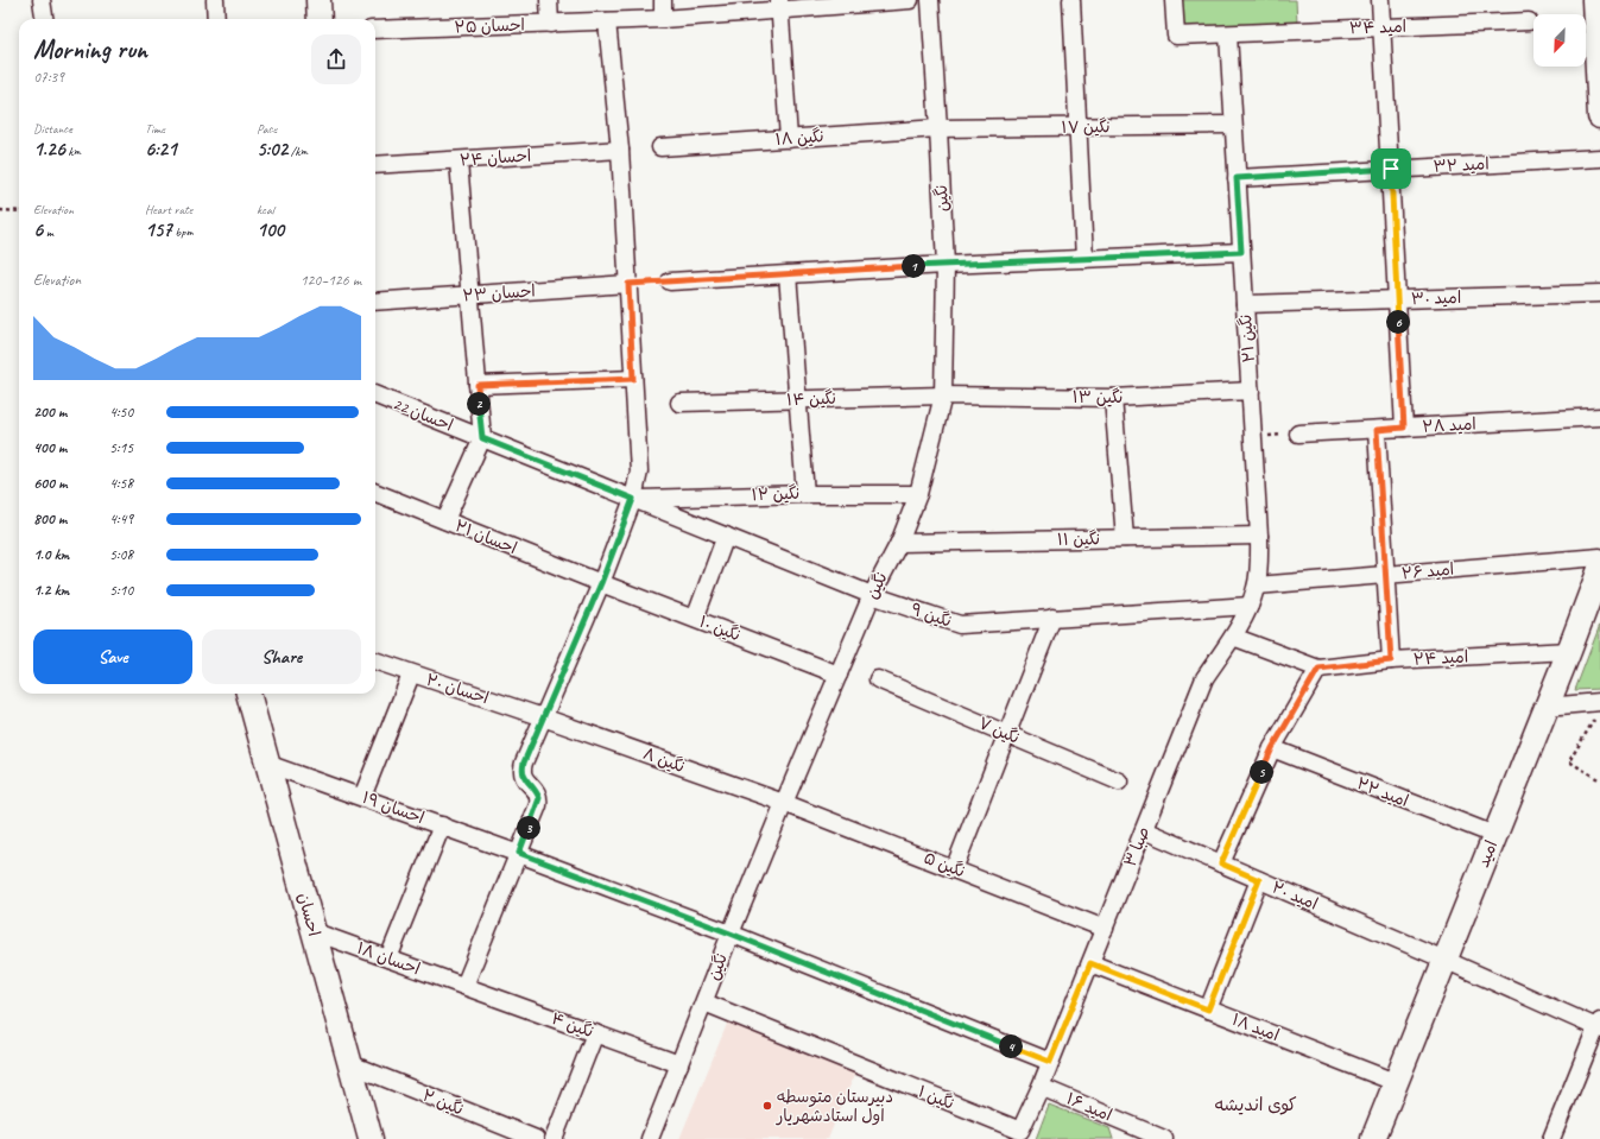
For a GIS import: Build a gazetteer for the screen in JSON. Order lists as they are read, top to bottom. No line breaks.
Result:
{"streets":{"main road":["امید","احسان"],"street":["احسان ۲۵","امید ۳۴","نگین ۱۷","نگین ۱۸","احسان ۲۴","امید ۳۲","نگین","احسان ۲۳","امید ۳۰","نگین ۲۱","نگین ۱۳","نگین ۱۴","احسان 22","امید ۲۸","نگین ۱۲","احسان ۲۱","نگین ۱۱","امید ۲۶","نگین ۹","نگین ۱۰","امید ۲۴","احسان ۲۰","نگین ۷","نگین ۸","امید ۲۲","احسان ۱۹","صبا ۳","نگین ۵","امید ۲۰","احسان ۱۸","نگین ۴","امید ۱۸","نگین ۱","نگین ۲","امید ۱۶"]},"crossings":[["امید ۳۴","نگین ۲۱"],["نگین ۱۷","نگین ۱۸"],["نگین ۱۷","نگین"],["نگین ۱۷","نگین ۲۱"],["نگین ۱۸","نگین"],["امید ۳۲","نگین ۲۱"],["نگین","نگین ۱۳"],["نگین","نگین ۱۴"],["نگین","نگین ۱۲"],["نگین","نگین ۱۱"],["نگین","نگین ۹"],["نگین","نگین ۱۰"],["نگین","نگین ۸"],["نگین","احسان ۱۹"],["نگین","نگین ۵"],["نگین","نگین ۴"],["نگین","نگین ۱"],["امید ۳۰","نگین ۲۱"],["نگین ۲۱","نگین ۱۳"],["نگین ۲۱","نگین ۱۱"],["نگین ۲۱","امید ۲۶"],["نگین ۲۱","نگین ۹"],["نگین ۲۱","امید ۲۴"],["نگین ۲۱","صبا ۳"],["نگین ۱۳","نگین ۱۴"],["احسان 22","نگین ۱۲"],["احسان 22","نگین ۹"],["نگین ۱۲","نگین ۹"],["احسان ۲۱","نگین ۱۰"],["امید ۲۴","صبا ۳"],["امید ۲۴","امید"],["احسان ۲۰","نگین ۸"],["نگین ۸","نگین ۵"],["امید ۲۲","امید"],["احسان ۱۹","صبا ۳"],["احسان ۱۹","احسان"],["احسان ۱۹","نگین ۱"],["صبا ۳","نگین ۵"],["صبا ۳","امید ۲۰"],["صبا ۳","امید ۱۸"],["صبا ۳","نگین ۱"],["امید","امید ۲۰"],["امید","امید ۱۸"],["احسان","احسان ۱۸"],["احسان","نگین ۲"],["احسان ۱۸","نگین ۴"],["نگین ۱","امید ۱۶"]],"districts":["کوی اندیشه"],"places":["دبیرستان متوسطه اول استادشهریار"],"north":"bottom left","page":{"heading":["Morning run","07:39"],"stats":[["Distance","1.26 km"],["Time","6:21"],["Pace","5:02 /km"],["Elevation","6 m"],["Heart rate","157 bpm"],["kcal","100"]],"pins":["1","6","2","5","3","4"],"chart":["Elevation","120–126 m"],"list":[{"name":"200 m","note":"4:50"},{"name":"400 m","note":"5:15"},{"name":"600 m","note":"4:58"},{"name":"800 m","note":"4:49"},{"name":"1.0 km","note":"5:08"},{"name":"1.2 km","note":"5:10"}],"buttons":["Save","Share"]}}
